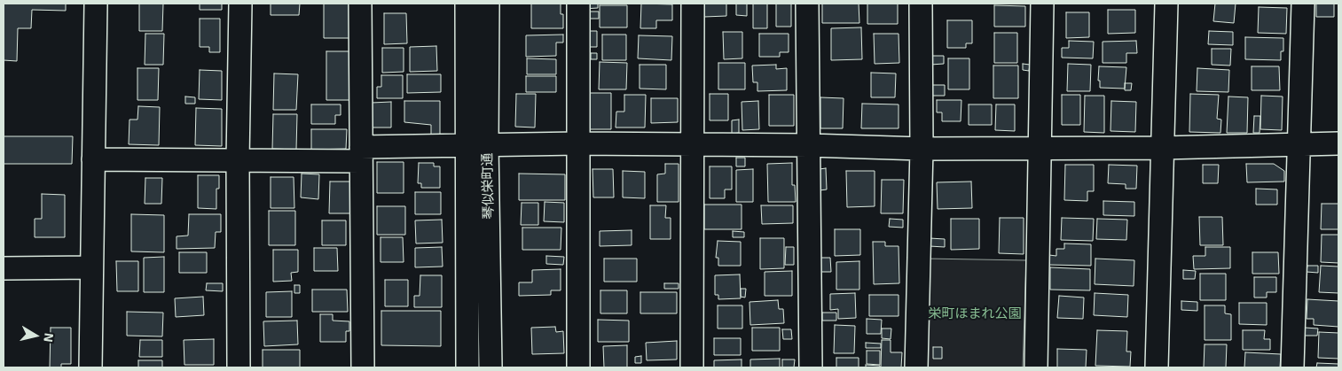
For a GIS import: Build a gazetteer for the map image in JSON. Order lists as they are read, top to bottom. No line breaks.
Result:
{"streets":{"street":["琴似栄町通"]},"parks":["栄町ほまれ公園"],"north":"right"}
